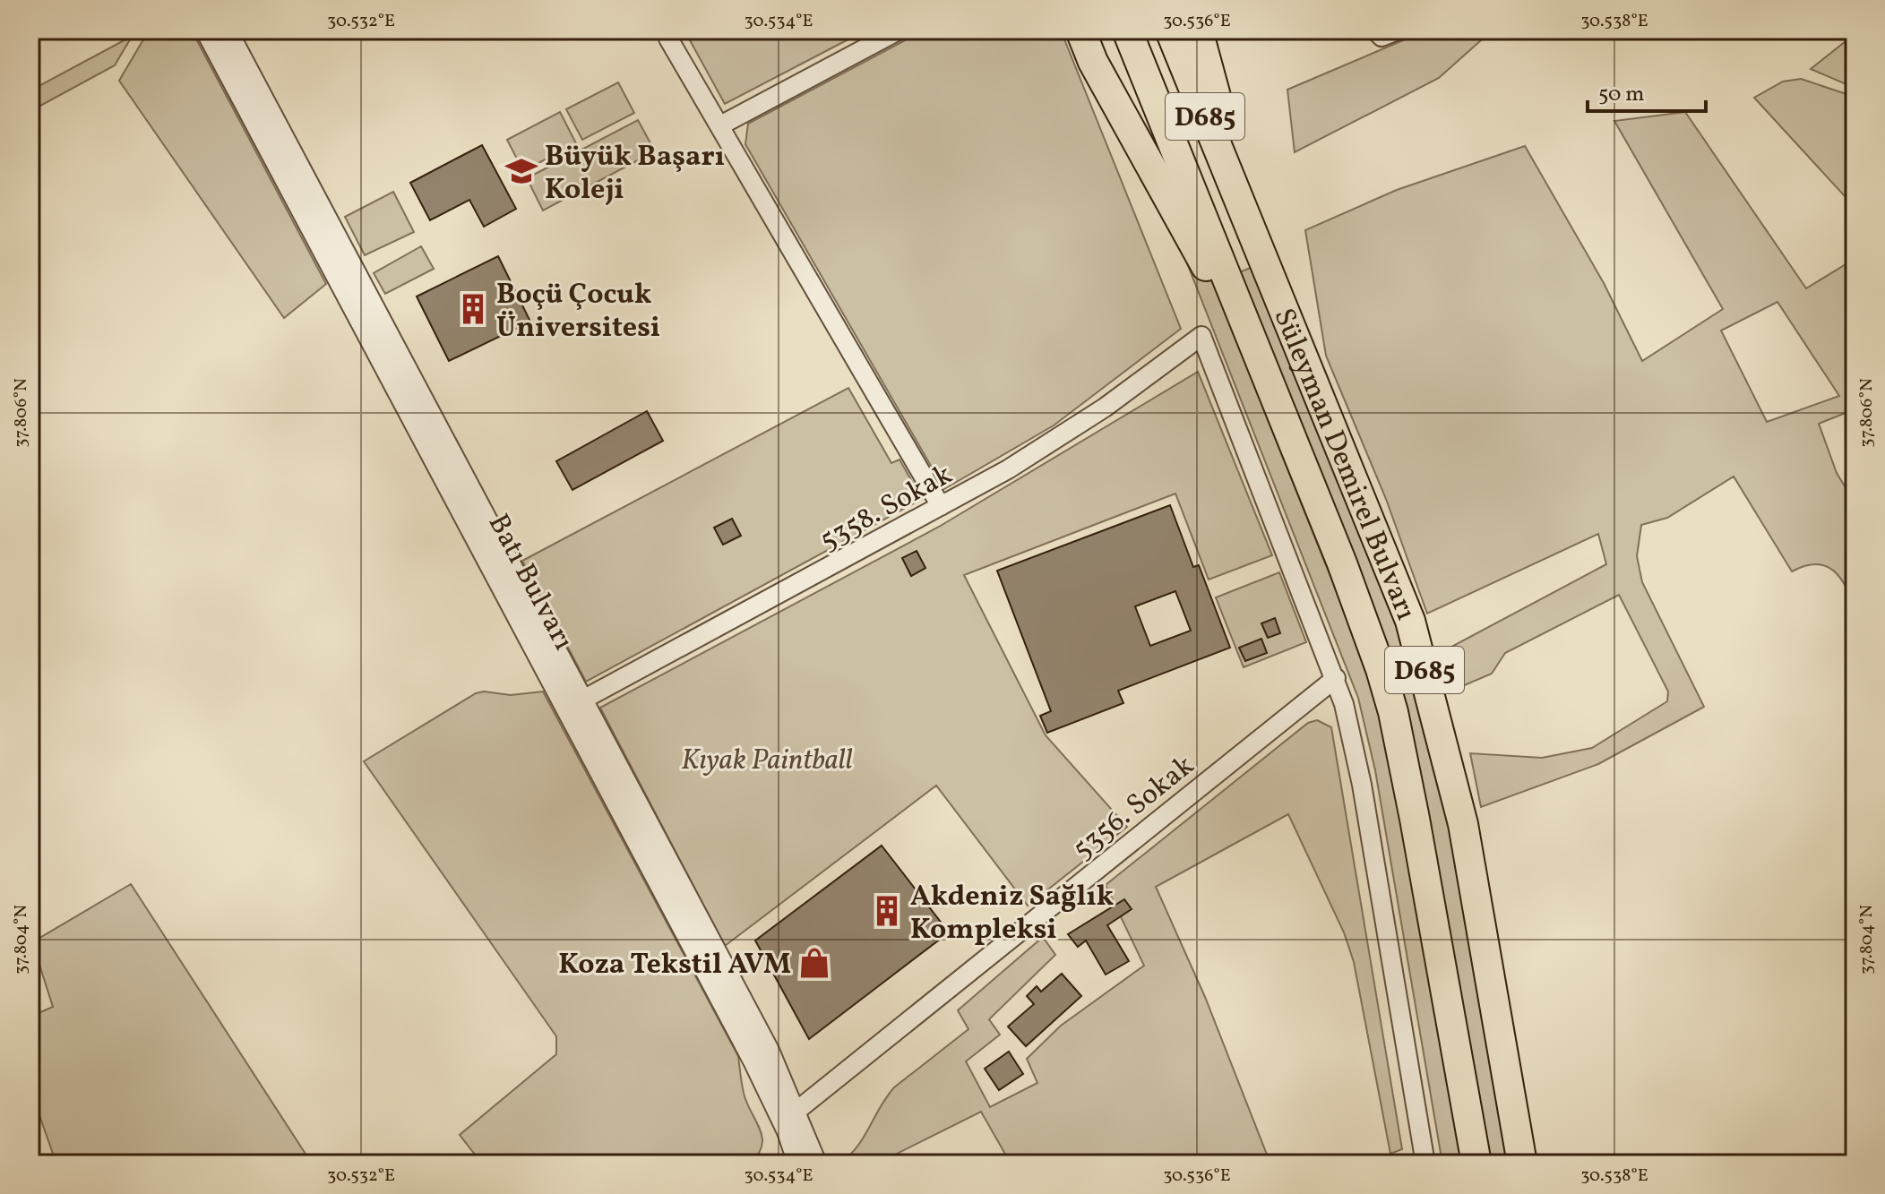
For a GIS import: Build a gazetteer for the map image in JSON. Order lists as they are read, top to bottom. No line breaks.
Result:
{"streets":{"highway":["D685","Süleyman Demirel Bulvarı"],"street":["5358. Sokak","Batı Bulvarı","5356. Sokak"]},"crossings":[["5358. Sokak","Batı Bulvarı"],["5358. Sokak","5356. Sokak"],["Batı Bulvarı","5356. Sokak"]],"parks":["Kıyak Paintball"],"places":{"school or university":["Büyük Başarı Koleji"],"building":["Boçü Çocuk Üniversitesi","Akdeniz Sağlık Kompleksi"],"shop":["Koza Tekstil AVM"]},"scale_bar":"50 m","coordinates":["30.532°E","30.534°E","30.536°E","30.538°E","37.806°N","37.804°N"]}
